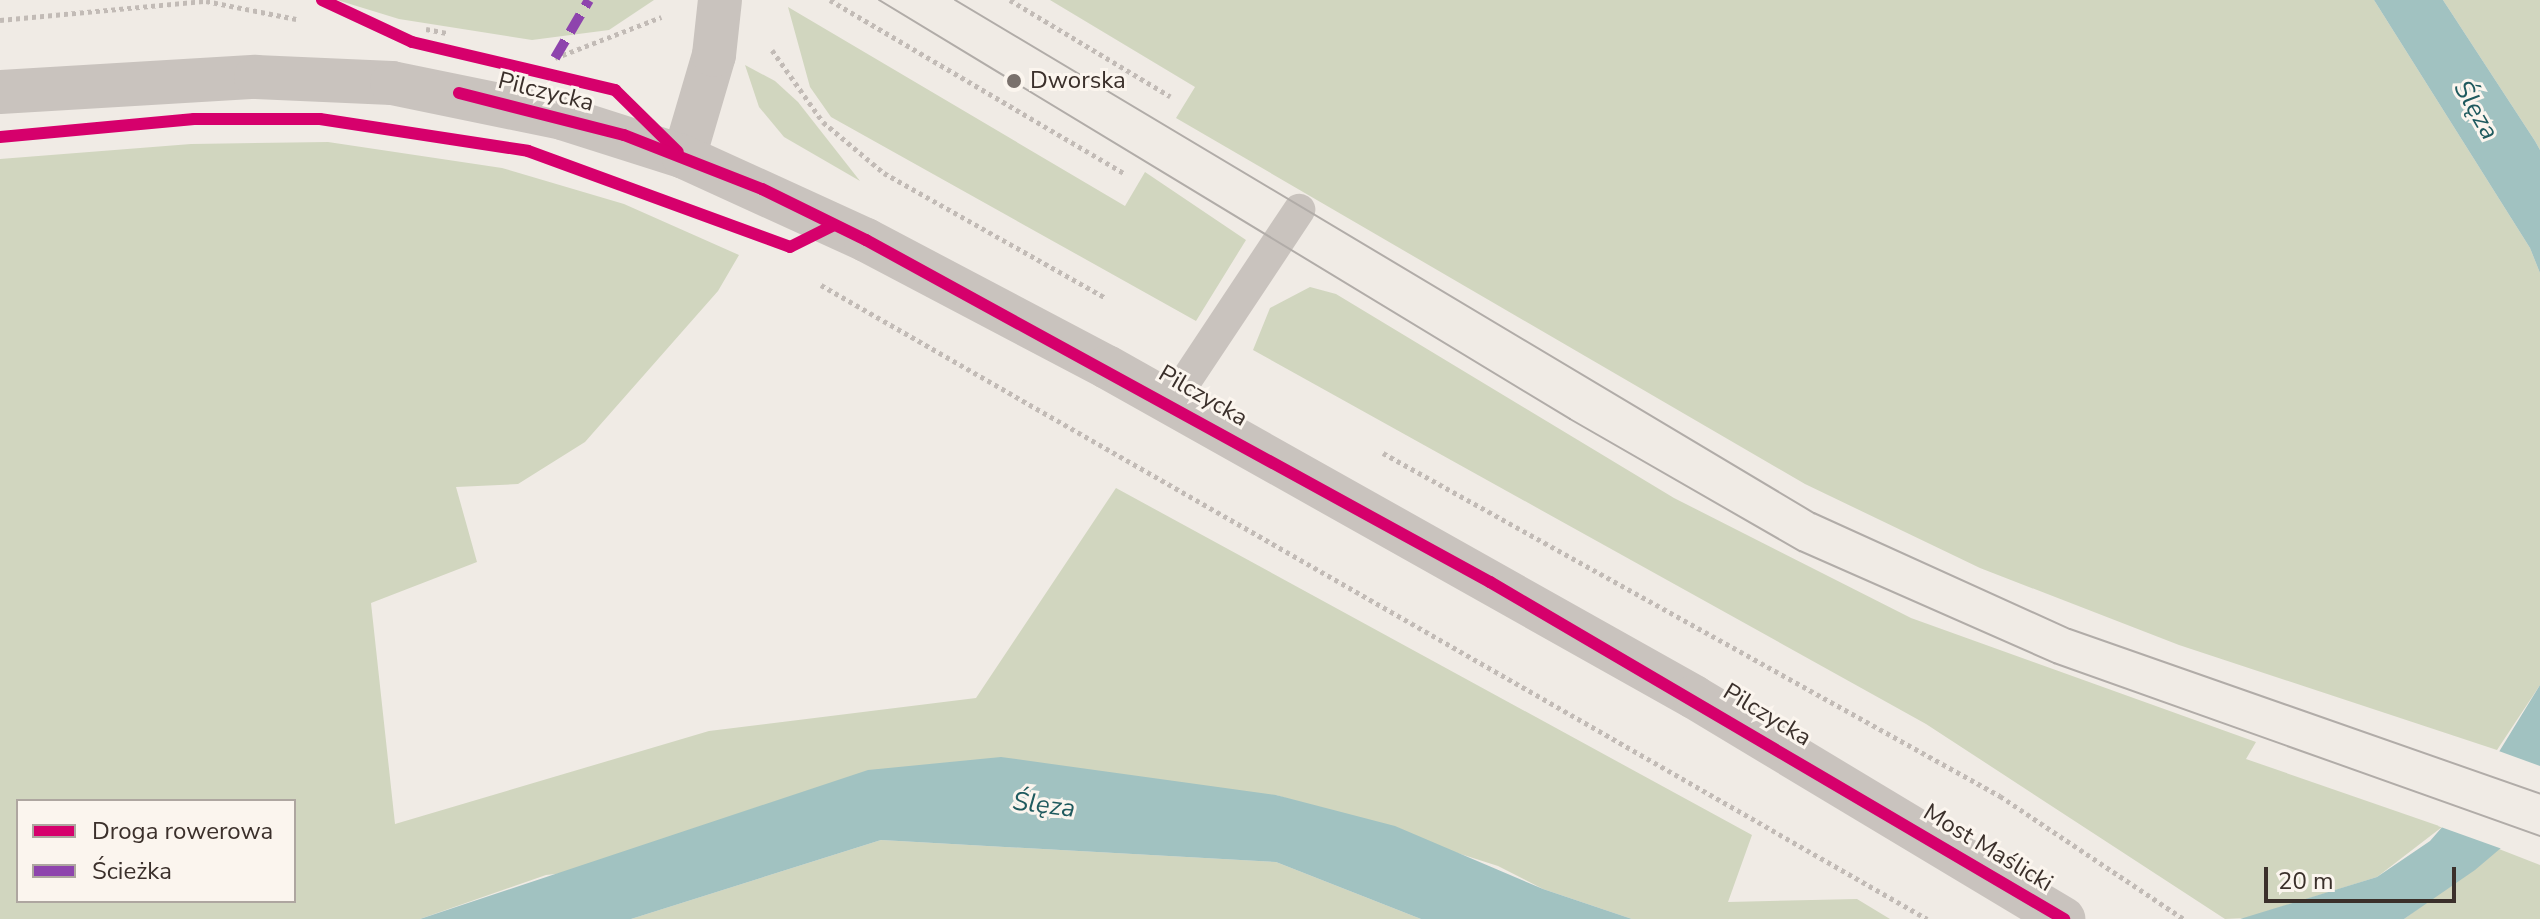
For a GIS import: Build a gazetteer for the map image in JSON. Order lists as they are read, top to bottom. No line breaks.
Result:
{"streets":{"street":["Pilczycka","Most Maślicki"]},"crossings":[["Pilczycka","Most Maślicki"]],"water":["Ślęza"],"places":["Dworska"],"legend":["Droga rowerowa","Ścieżka"],"scale_bar":"20 m"}
